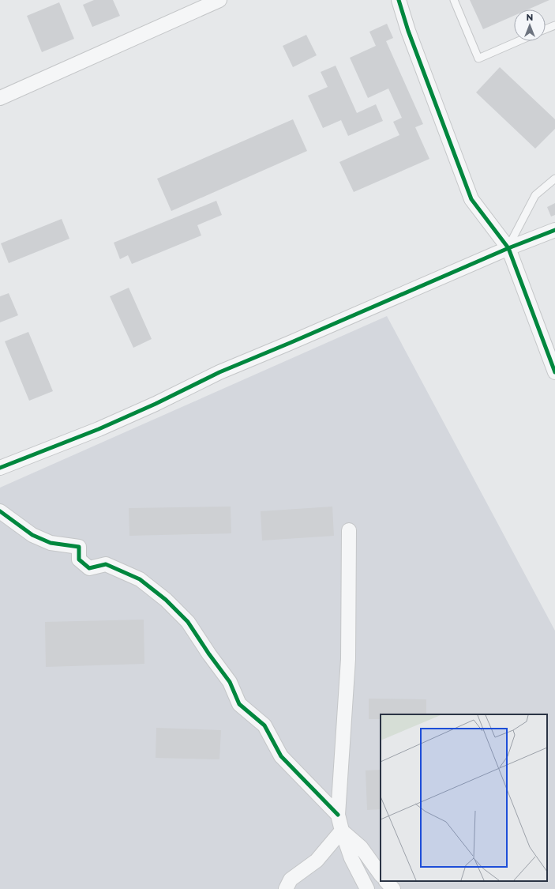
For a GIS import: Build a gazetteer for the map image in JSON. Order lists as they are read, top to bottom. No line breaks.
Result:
{"north":"top"}
